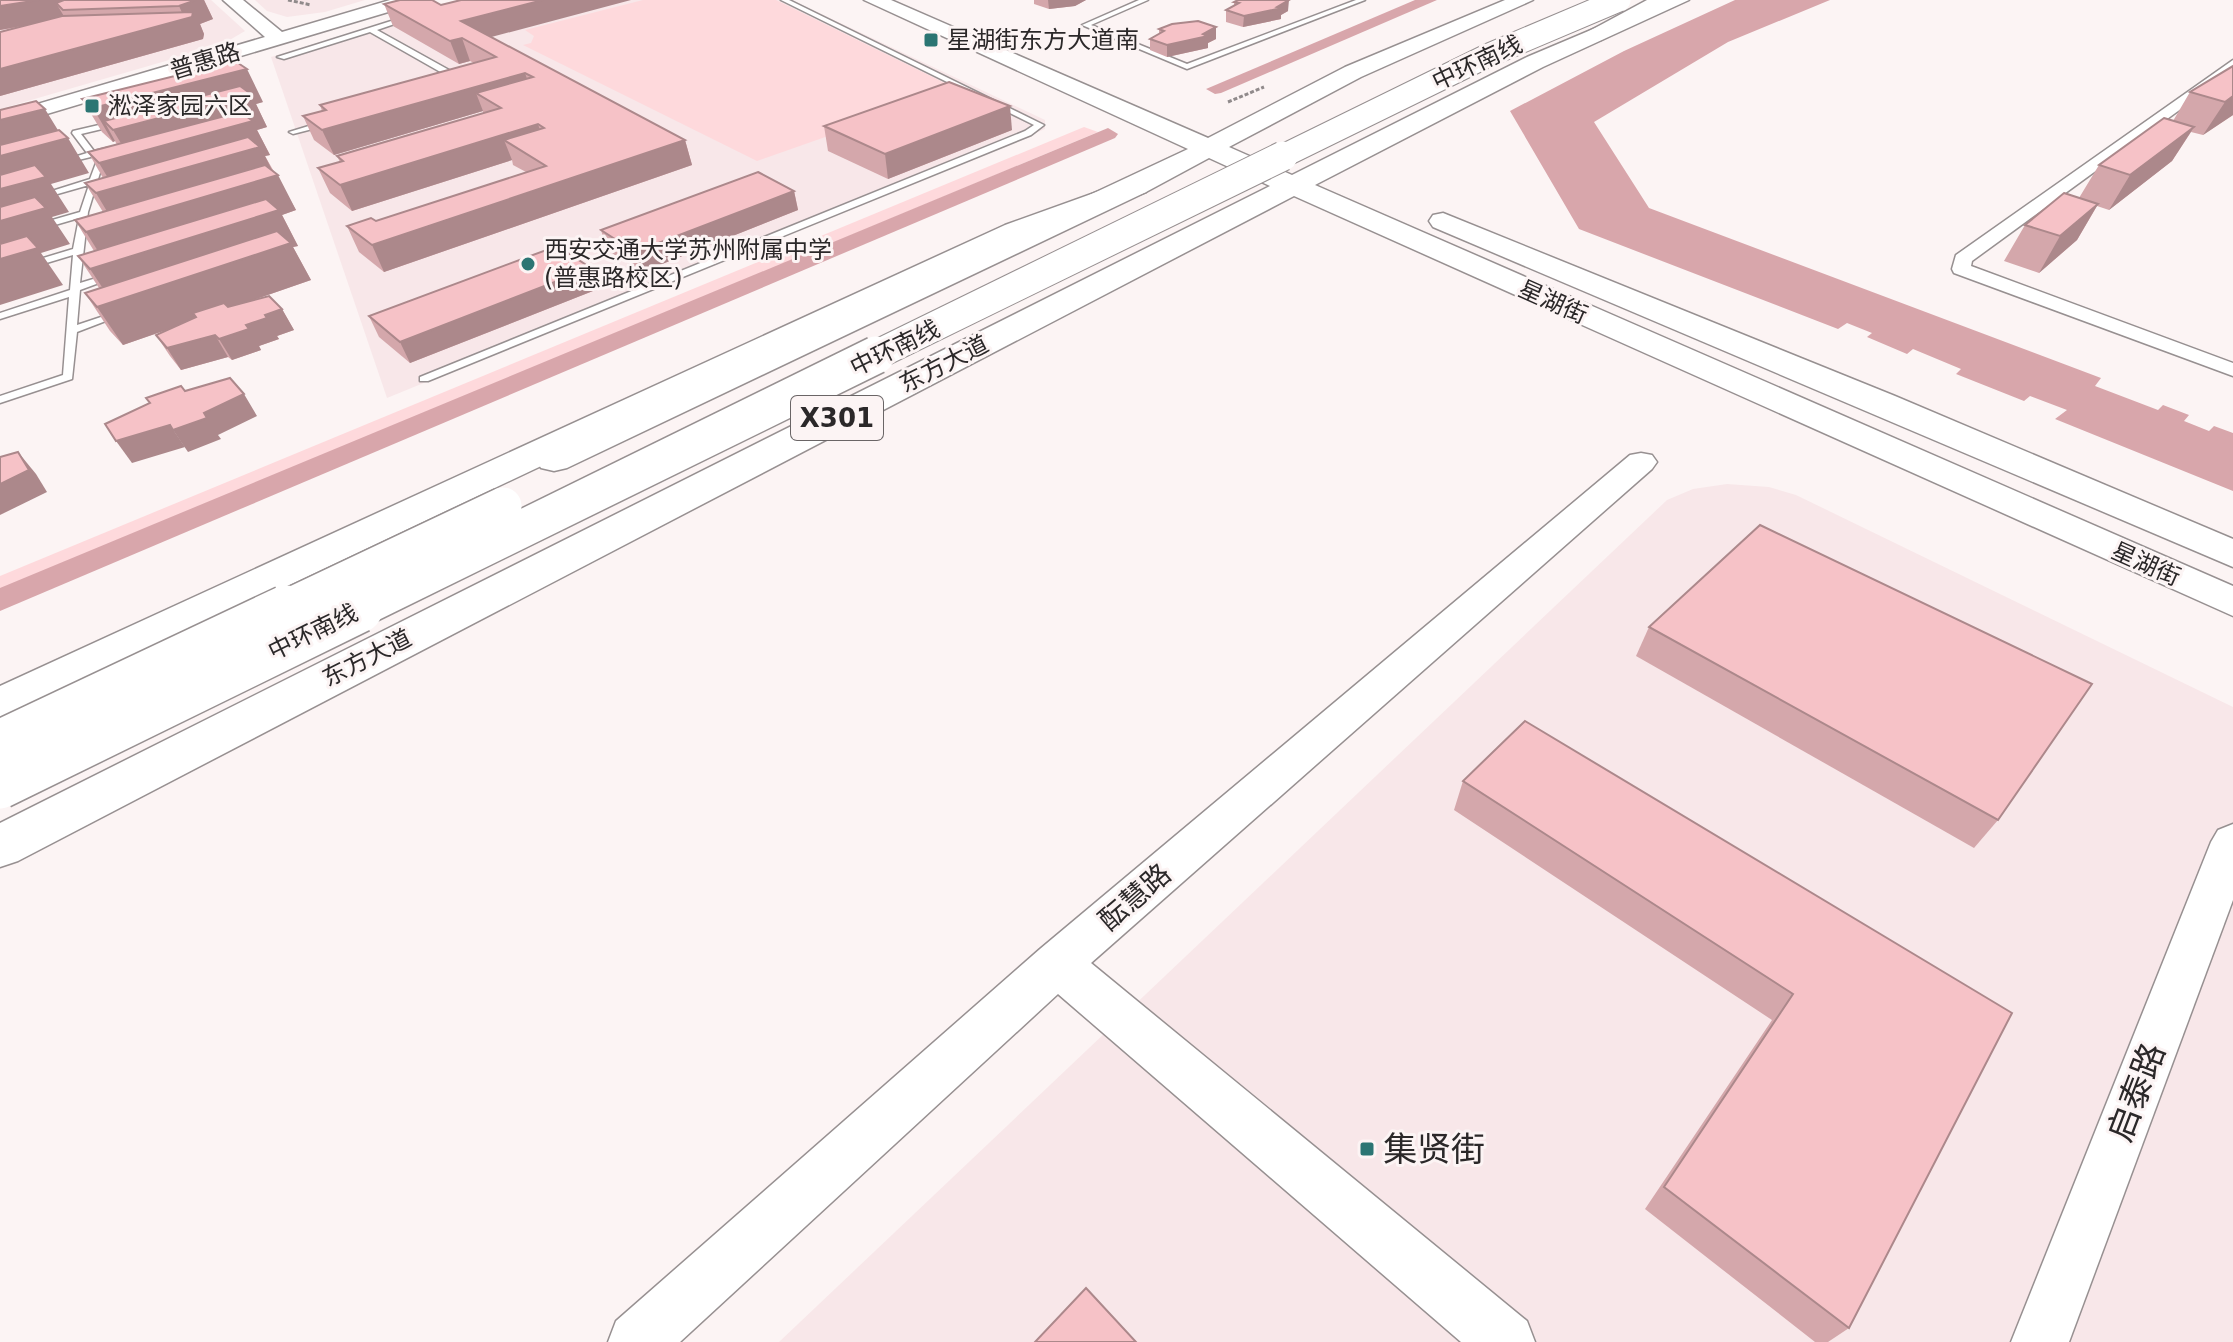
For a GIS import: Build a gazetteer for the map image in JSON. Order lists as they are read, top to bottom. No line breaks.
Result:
{"streets":{"main road":["中环南线","星湖街","东方大道","X301"],"street":["普惠路","酝慧路","启泰路"]},"crossings":[["星湖街","东方大道"]],"places":{"transit":["星湖街东方大道南","淞泽家园六区","集贤街"],"other":["西安交通大学苏州附属中学 (普惠路校区)"]}}
